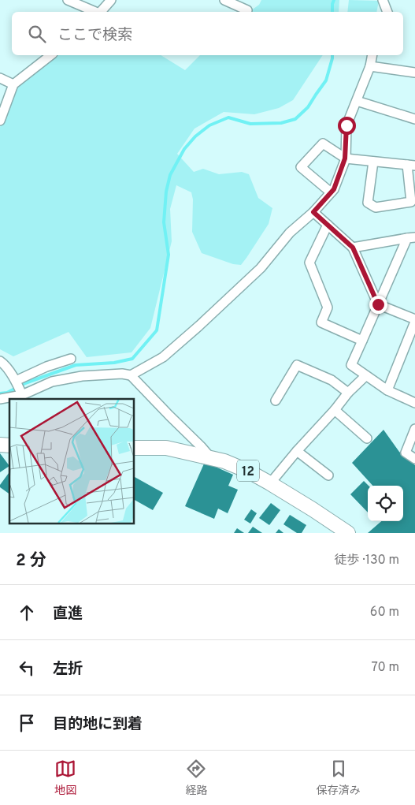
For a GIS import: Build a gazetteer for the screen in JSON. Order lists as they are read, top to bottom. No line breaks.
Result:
{"streets":{"main road":["12"]},"page":{"search":"ここで検索","heading":["2 分","徒歩 · 130 m"],"list":[["直進","60 m"],["左折","70 m"],"目的地に到着"],"nav":["地図","経路","保存済み"]}}
